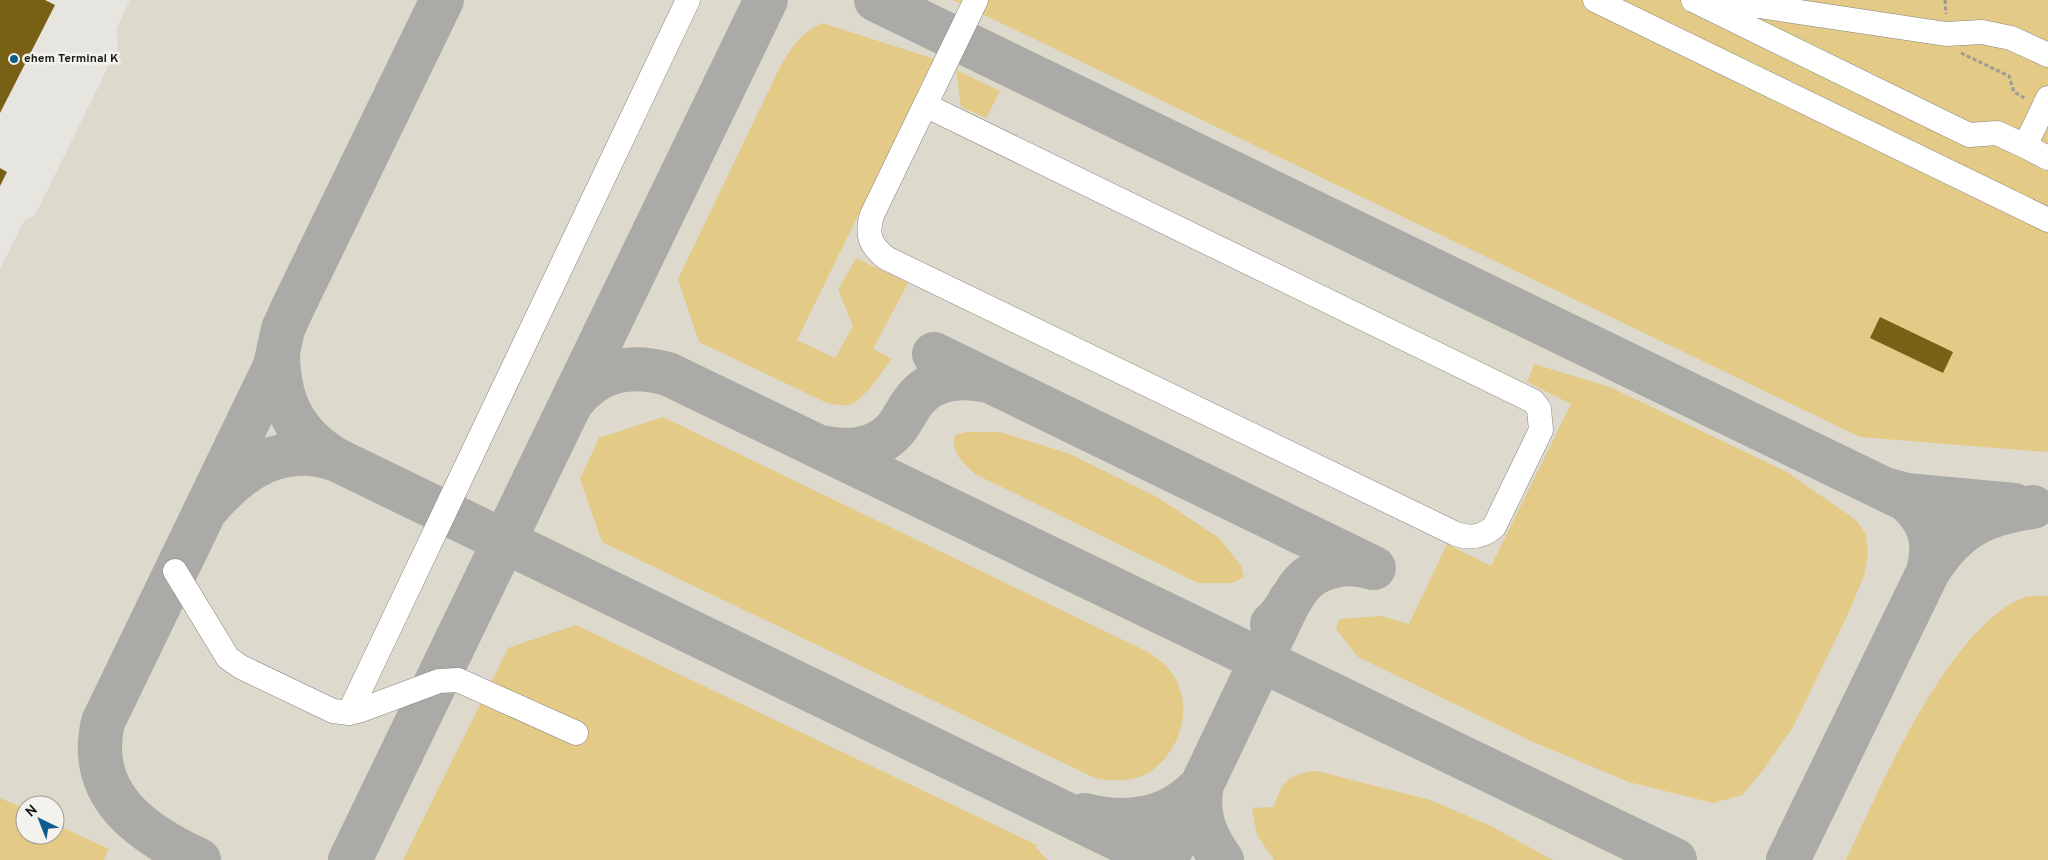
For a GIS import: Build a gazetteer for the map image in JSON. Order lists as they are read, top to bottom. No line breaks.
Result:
{"places":["ehem Terminal K"],"north":"top left"}
